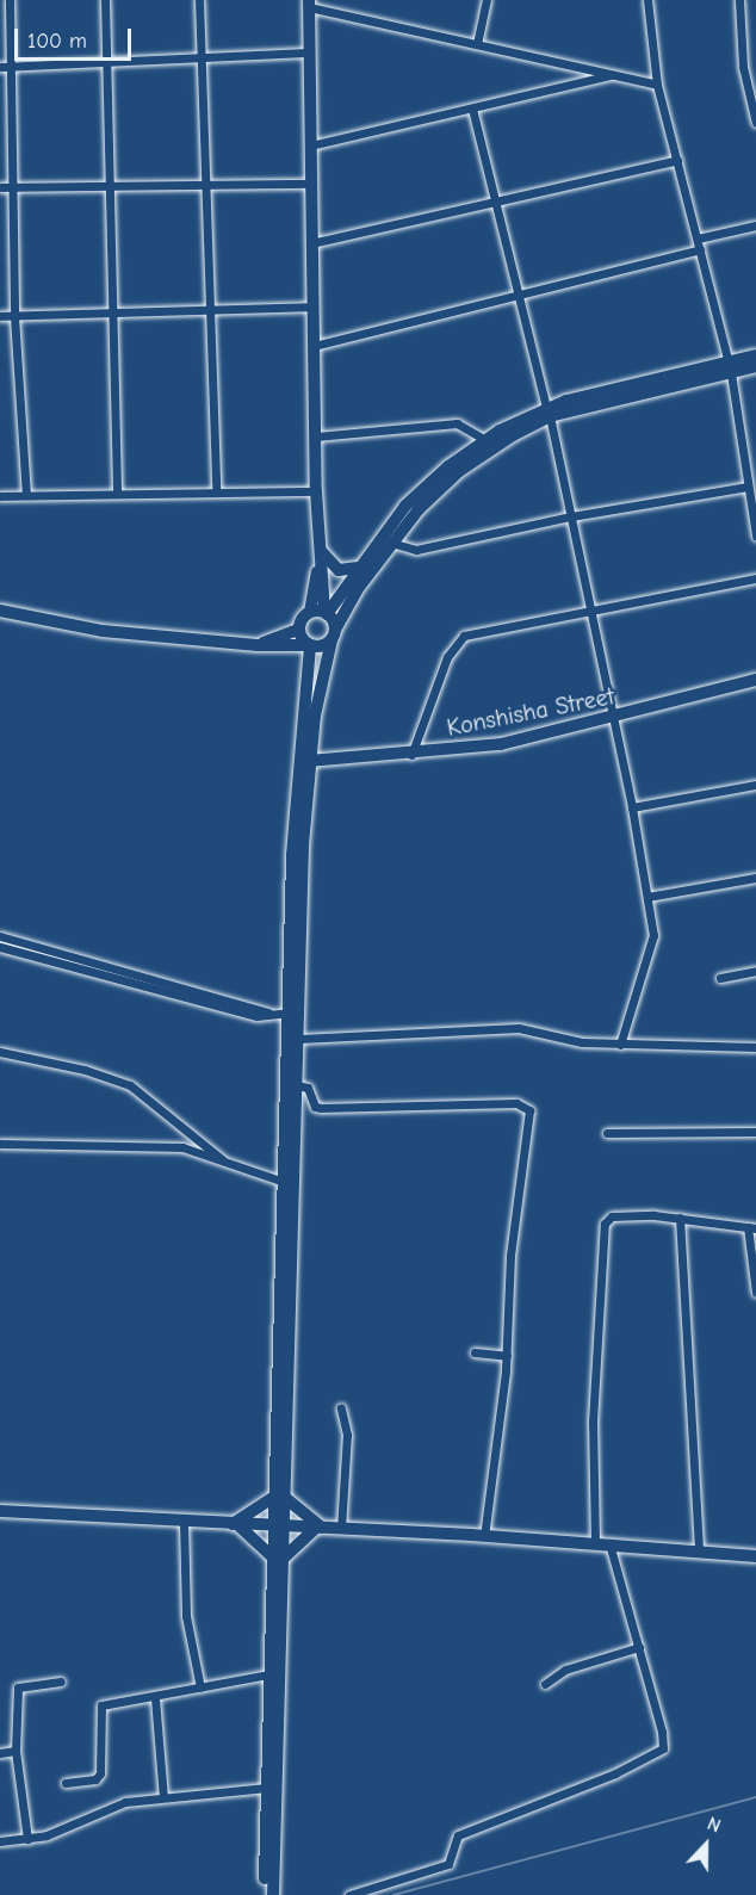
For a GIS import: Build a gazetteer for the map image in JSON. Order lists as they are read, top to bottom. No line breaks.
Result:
{"streets":{"main road":["Konshisha Street"]},"scale_bar":"100 m","north":"top"}
